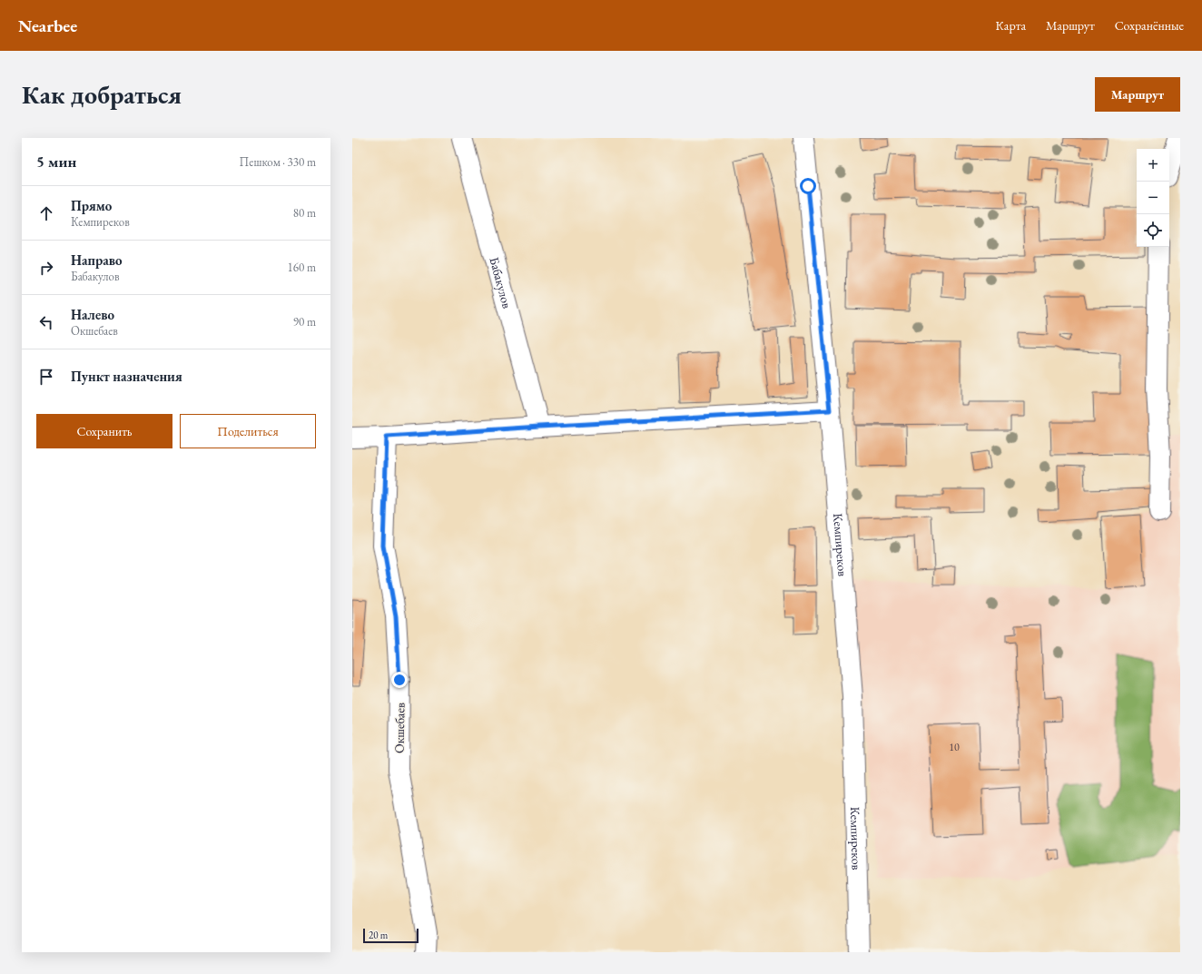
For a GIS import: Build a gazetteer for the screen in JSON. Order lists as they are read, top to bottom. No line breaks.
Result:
{"streets":{"street":["Бабакулов","Кемпиреков","Окшебаев"]},"house_numbers":["10"],"scale_bar":"20 m","page":{"header":"Nearbee","nav":["Карта","Маршрут","Сохранённые"],"buttons":["Маршрут",["Сохранить","Поделиться"]],"title":"Как добраться","heading":["5 мин","Пешком · 330 m"],"map_buttons":["+","−"],"list":[["Прямо","Кемпиреков","80 m"],["Направо","Бабакулов","160 m"],["Налево","Окшебаев","90 m"],"Пункт назначения"],"scale":"20 m"}}
